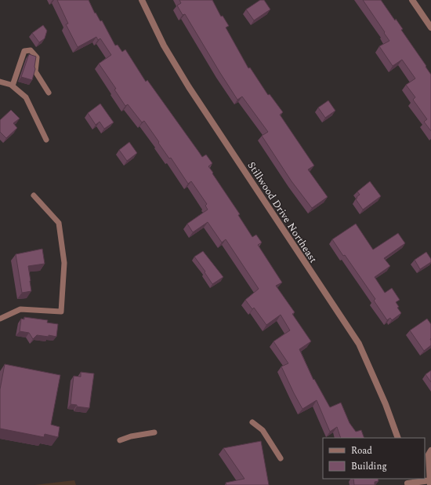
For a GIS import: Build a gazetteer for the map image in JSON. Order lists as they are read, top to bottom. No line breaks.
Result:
{"streets":{"street":["Stillwood Drive Northeast"]},"legend":["Road","Building"]}
